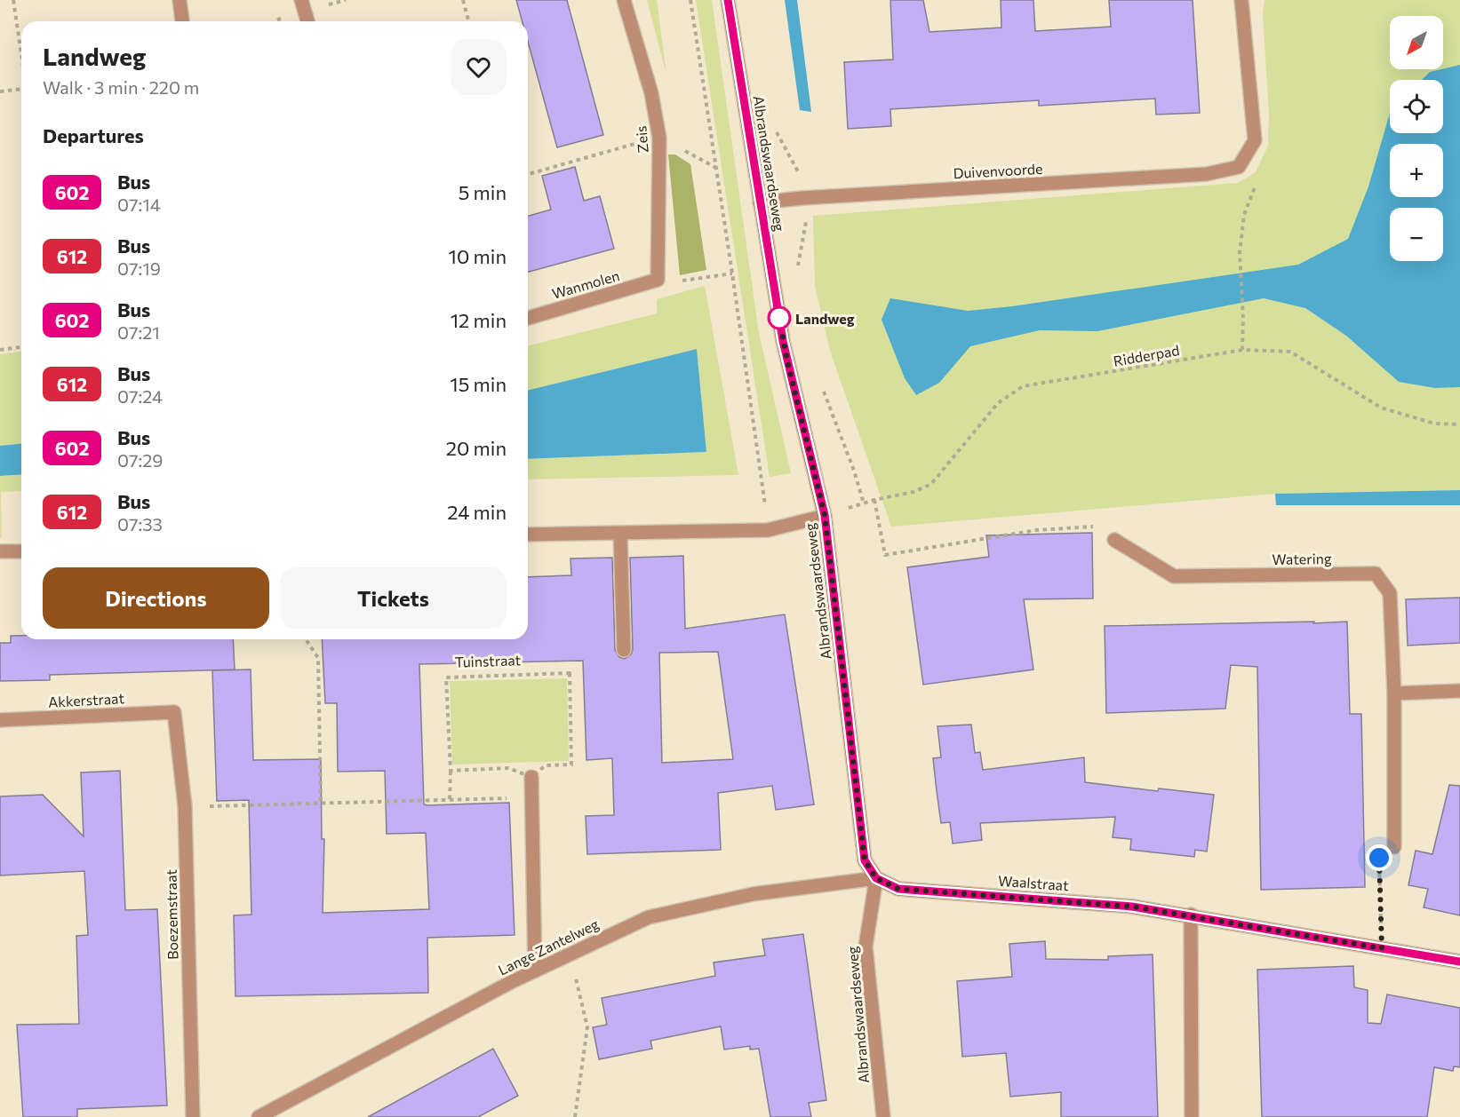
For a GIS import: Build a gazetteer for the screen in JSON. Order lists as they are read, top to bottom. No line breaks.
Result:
{"streets":{"street":["Zeis","Albrandswaardseweg","Duivenvoorde","Wanmolen","Watering","Akkerstraat","Waalstraat","Boezemstraat","Lange Zantelweg"],"path":["Ridderpad","Tuinstraat"]},"crossings":[["Zeis","Wanmolen"],["Albrandswaardseweg","Duivenvoorde"],["Albrandswaardseweg","Waalstraat"],["Albrandswaardseweg","Lange Zantelweg"],["Akkerstraat","Boezemstraat"],["Waalstraat","Lange Zantelweg"]],"places":["Landweg"],"lines":["bus line 602"],"north":"bottom left","page":{"map_buttons":["+","−"],"heading":[["Landweg","Walk · 3 min · 220 m"],"Departures"],"list":[{"mark":"602","name":"Bus","note":"07:14","value":"5 min"},{"mark":"612","name":"Bus","note":"07:19","value":"10 min"},{"mark":"602","name":"Bus","note":"07:21","value":"12 min"},{"mark":"612","name":"Bus","note":"07:24","value":"15 min"},{"mark":"602","name":"Bus","note":"07:29","value":"20 min"},{"mark":"612","name":"Bus","note":"07:33","value":"24 min"}],"buttons":["Directions","Tickets"]}}
